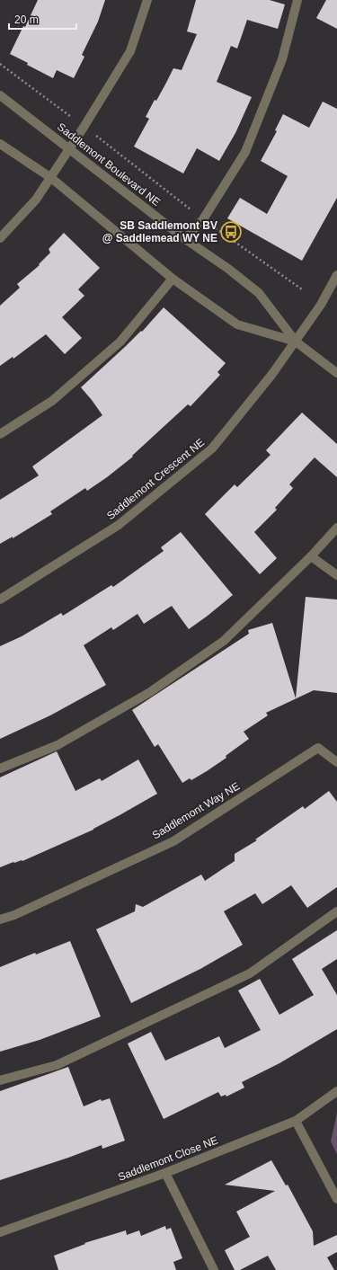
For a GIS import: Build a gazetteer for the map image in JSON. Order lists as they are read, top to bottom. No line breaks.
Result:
{"streets":{"street":["Saddlemont Boulevard NE","Saddlemont Crescent NE","Saddlemont Way NE","Saddlemont Close NE"]},"crossings":[["Saddlemont Boulevard NE","Saddlemont Crescent NE"]],"places":{"bus stop":["SB Saddlemont BV @ Saddlemead WY NE"]},"scale_bar":"20 m"}
